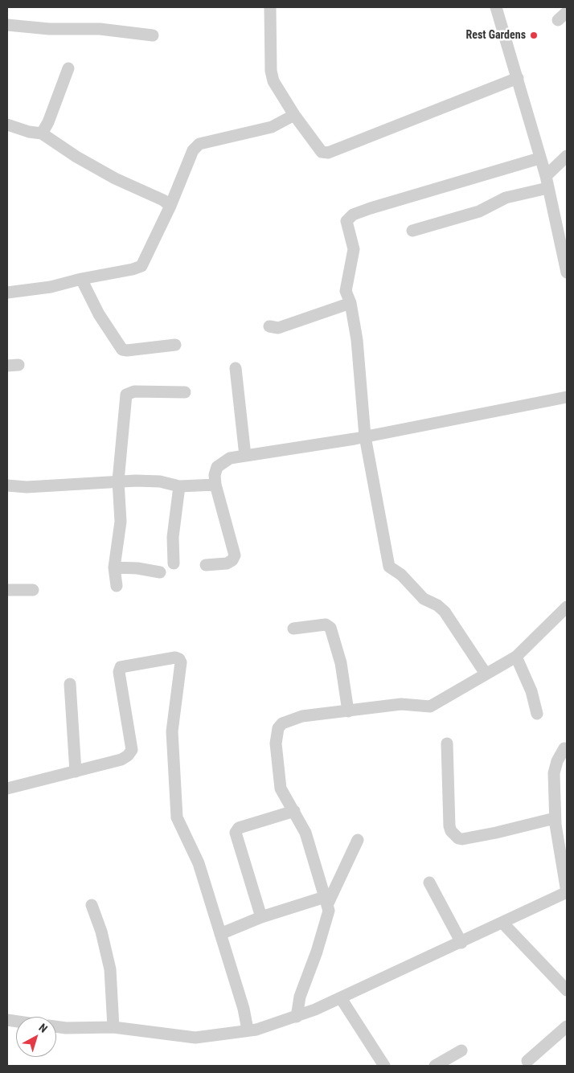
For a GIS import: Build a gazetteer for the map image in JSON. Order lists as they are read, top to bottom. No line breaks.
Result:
{"places":["Rest Gardens"],"north":"top right"}
